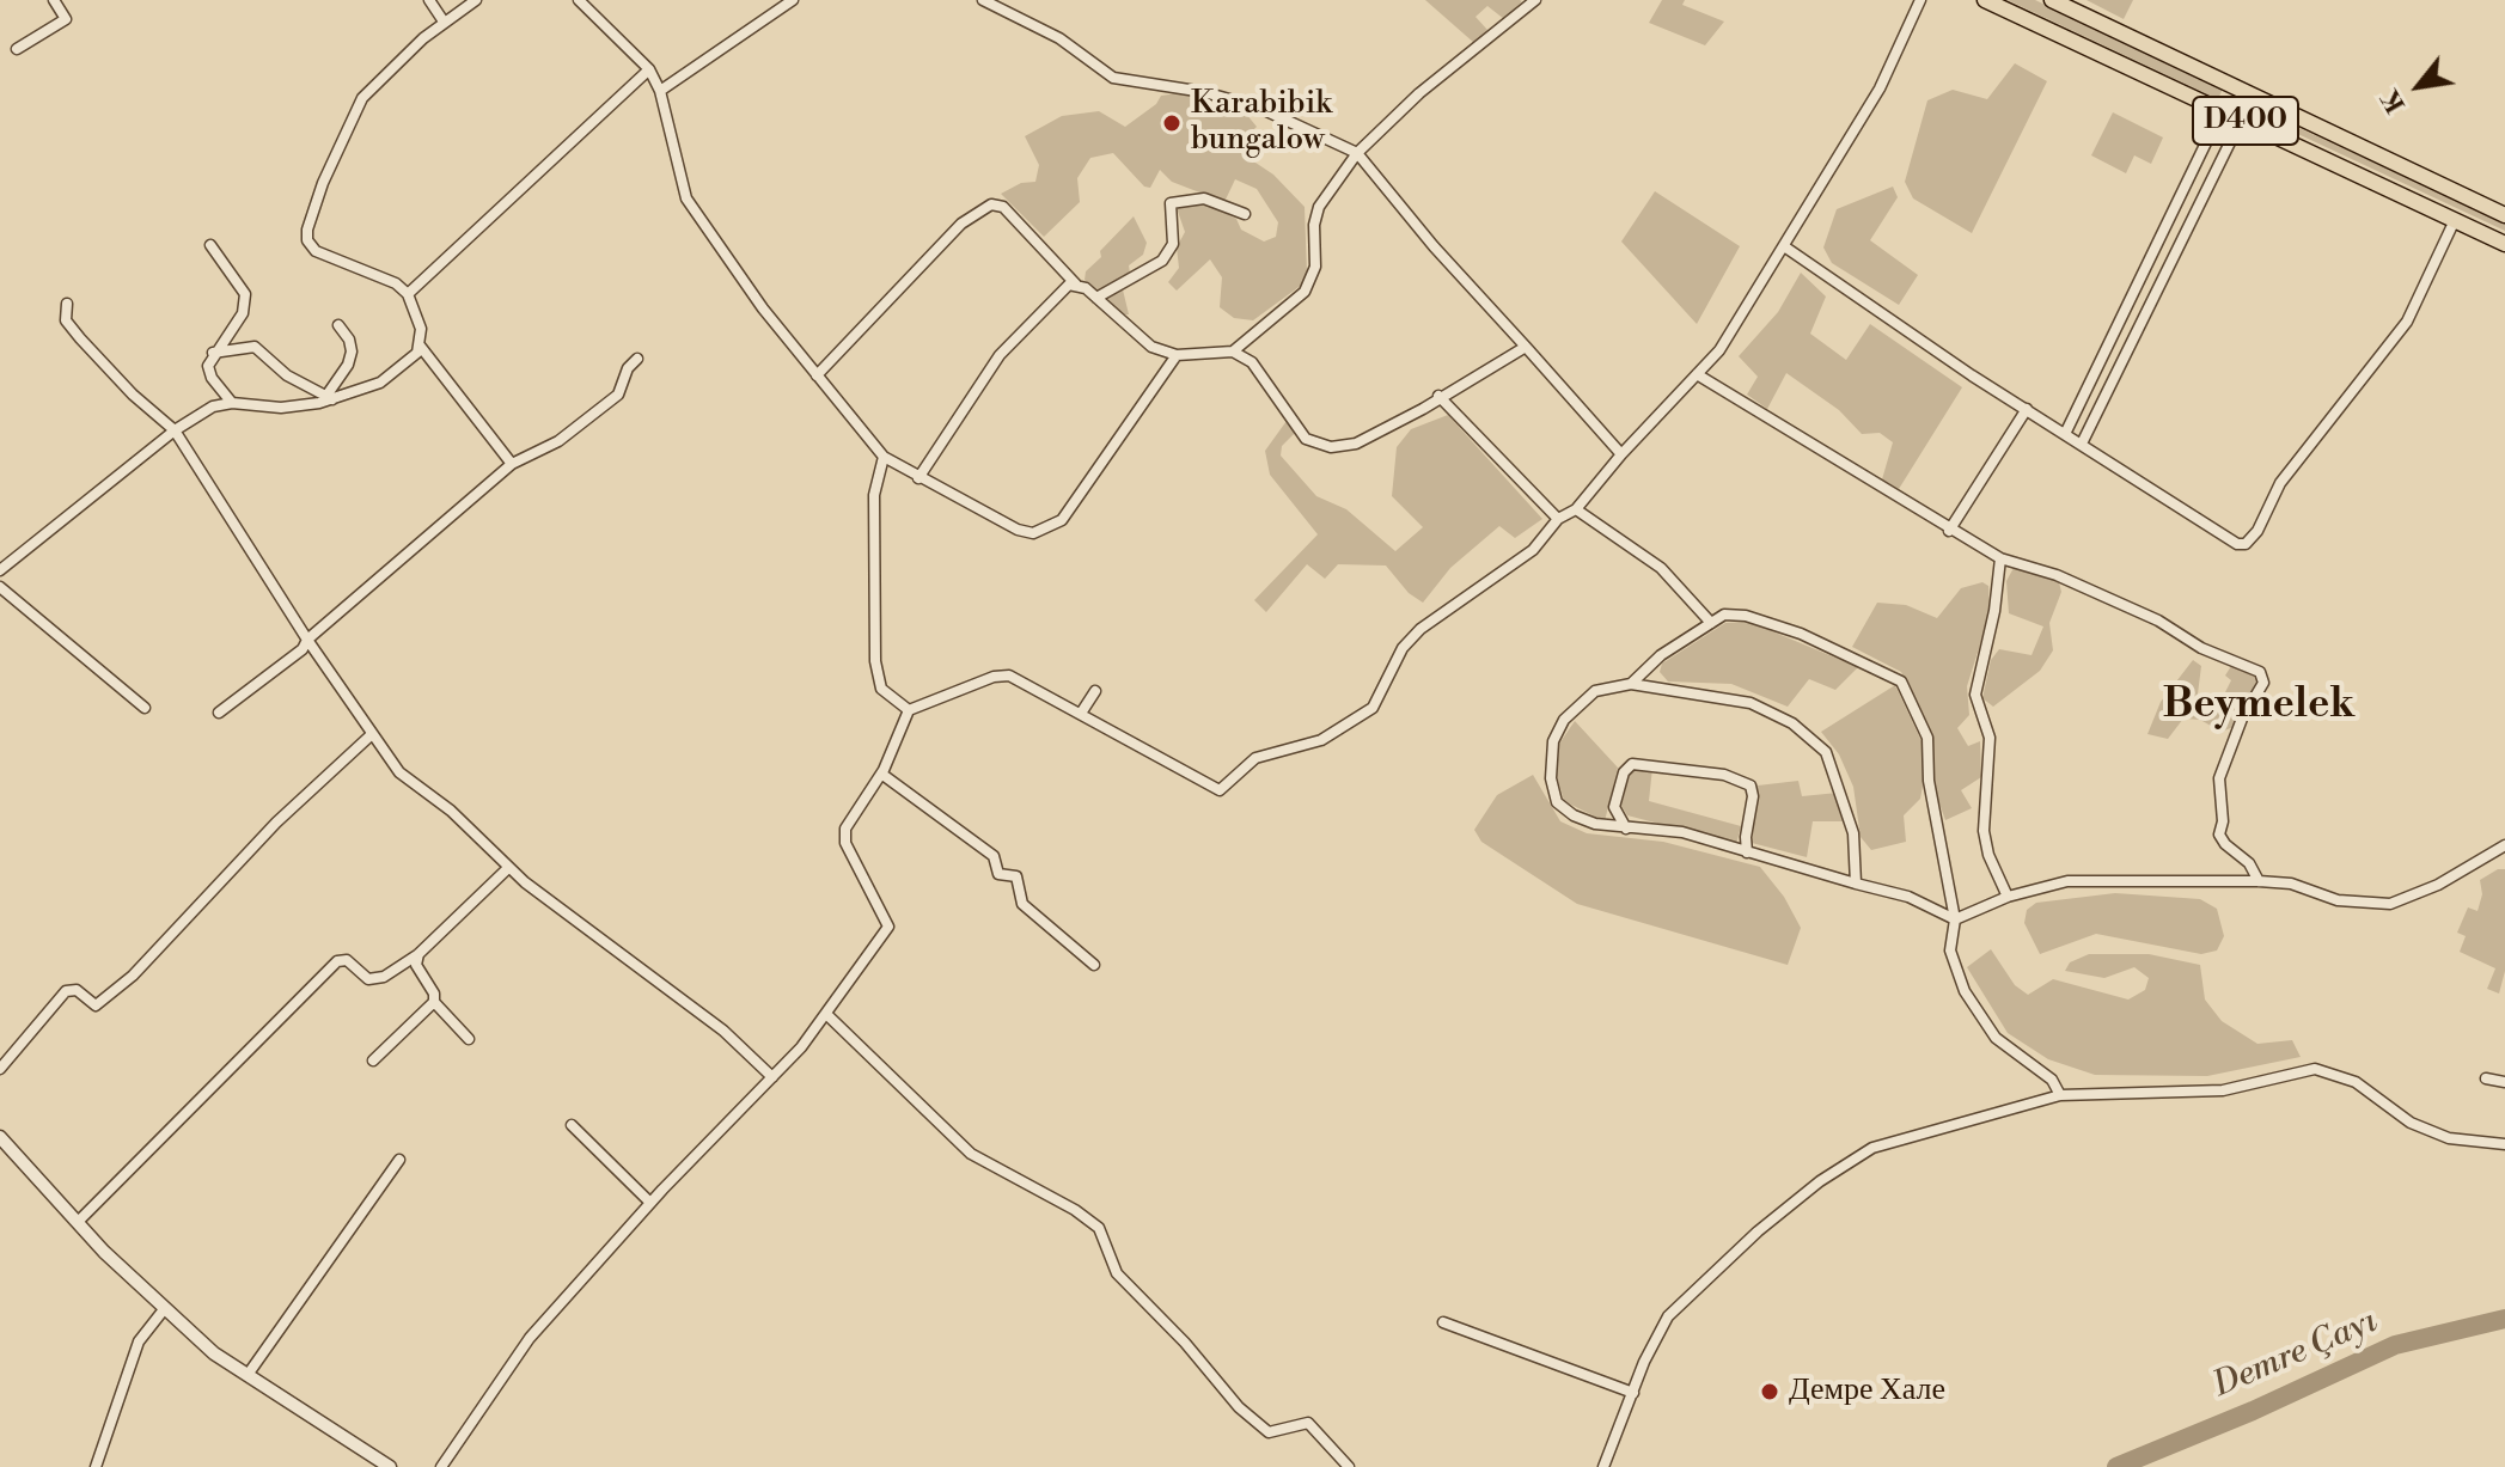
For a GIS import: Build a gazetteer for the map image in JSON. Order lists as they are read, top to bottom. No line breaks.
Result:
{"streets":{"highway":["D400"]},"districts":["Beymelek"],"water":["Demre Çayı"],"places":["Karabibik bungalow","Демре Хале"],"north":"bottom left"}
